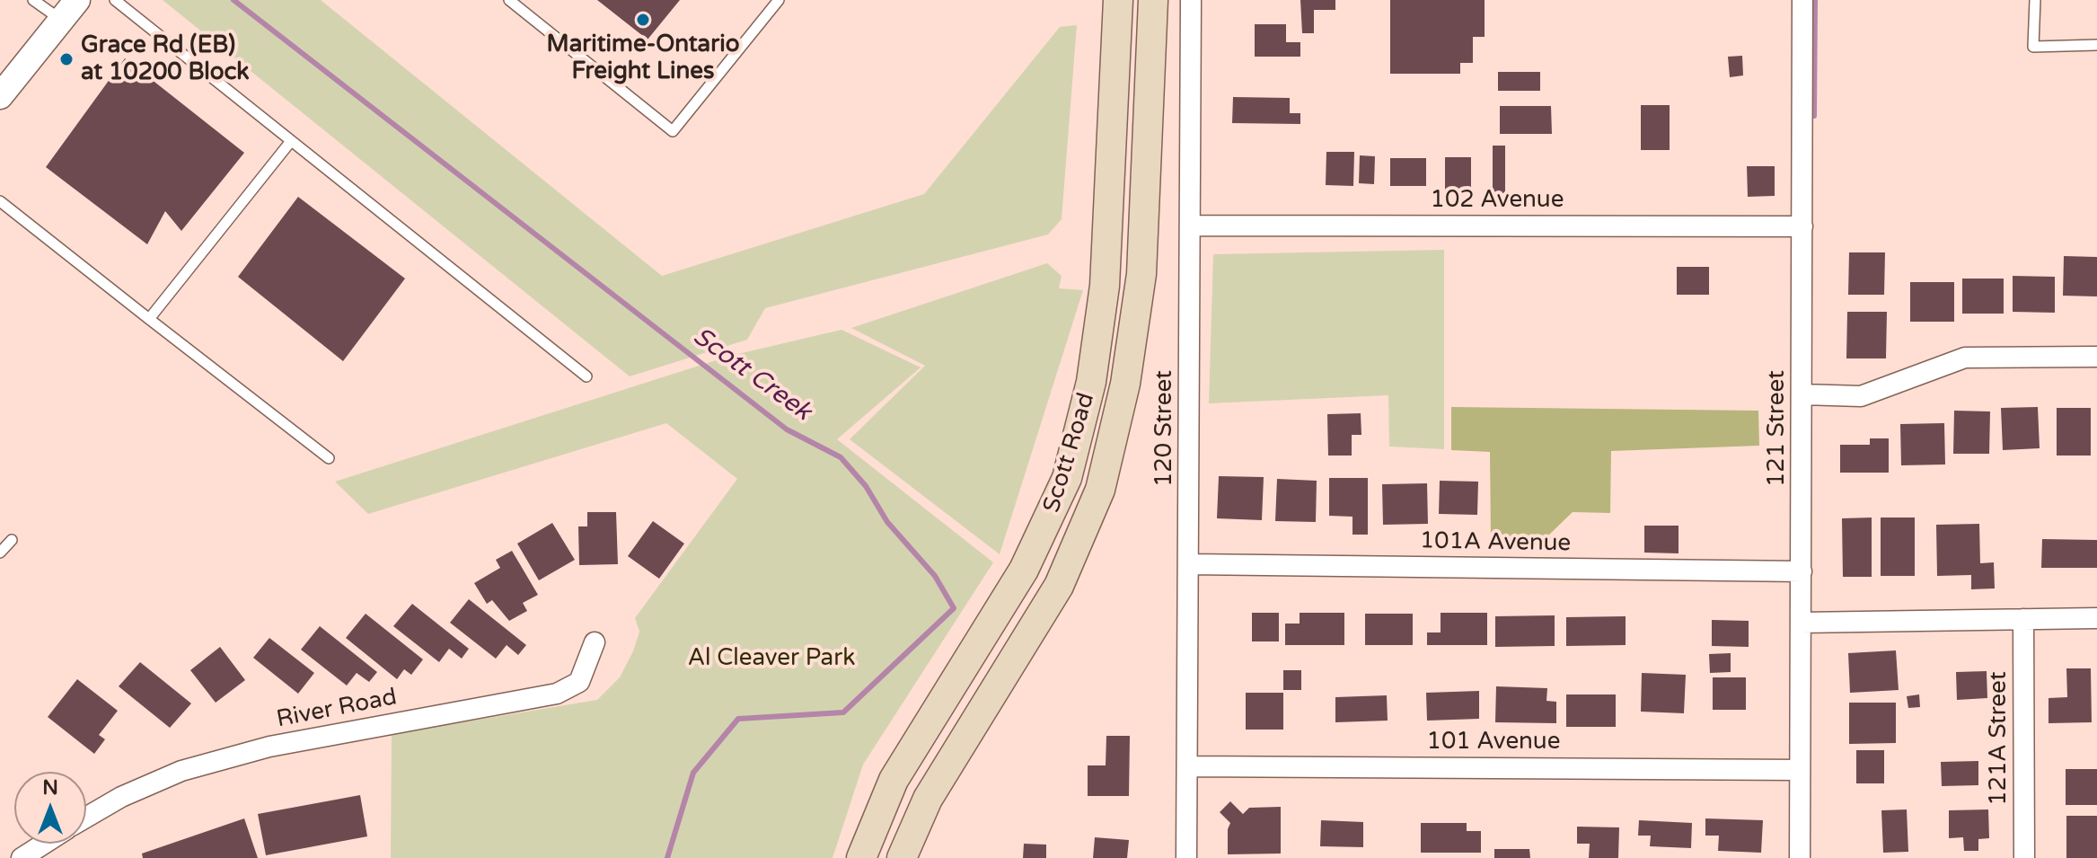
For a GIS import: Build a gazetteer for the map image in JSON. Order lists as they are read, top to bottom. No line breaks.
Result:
{"streets":{"main road":["Scott Road"],"street":["102 Avenue","120 Street","121 Street","101A Avenue","River Road","121A Street","101 Avenue"]},"crossings":[["102 Avenue","120 Street"],["102 Avenue","121 Street"],["120 Street","101A Avenue"],["120 Street","101 Avenue"],["121 Street","101A Avenue"],["121 Street","101 Avenue"]],"water":["Scott Creek"],"parks":["Al Cleaver Park"],"places":["Maritime-Ontario Freight Lines","Grace Rd (EB) at 10200 Block"],"north":"top"}
